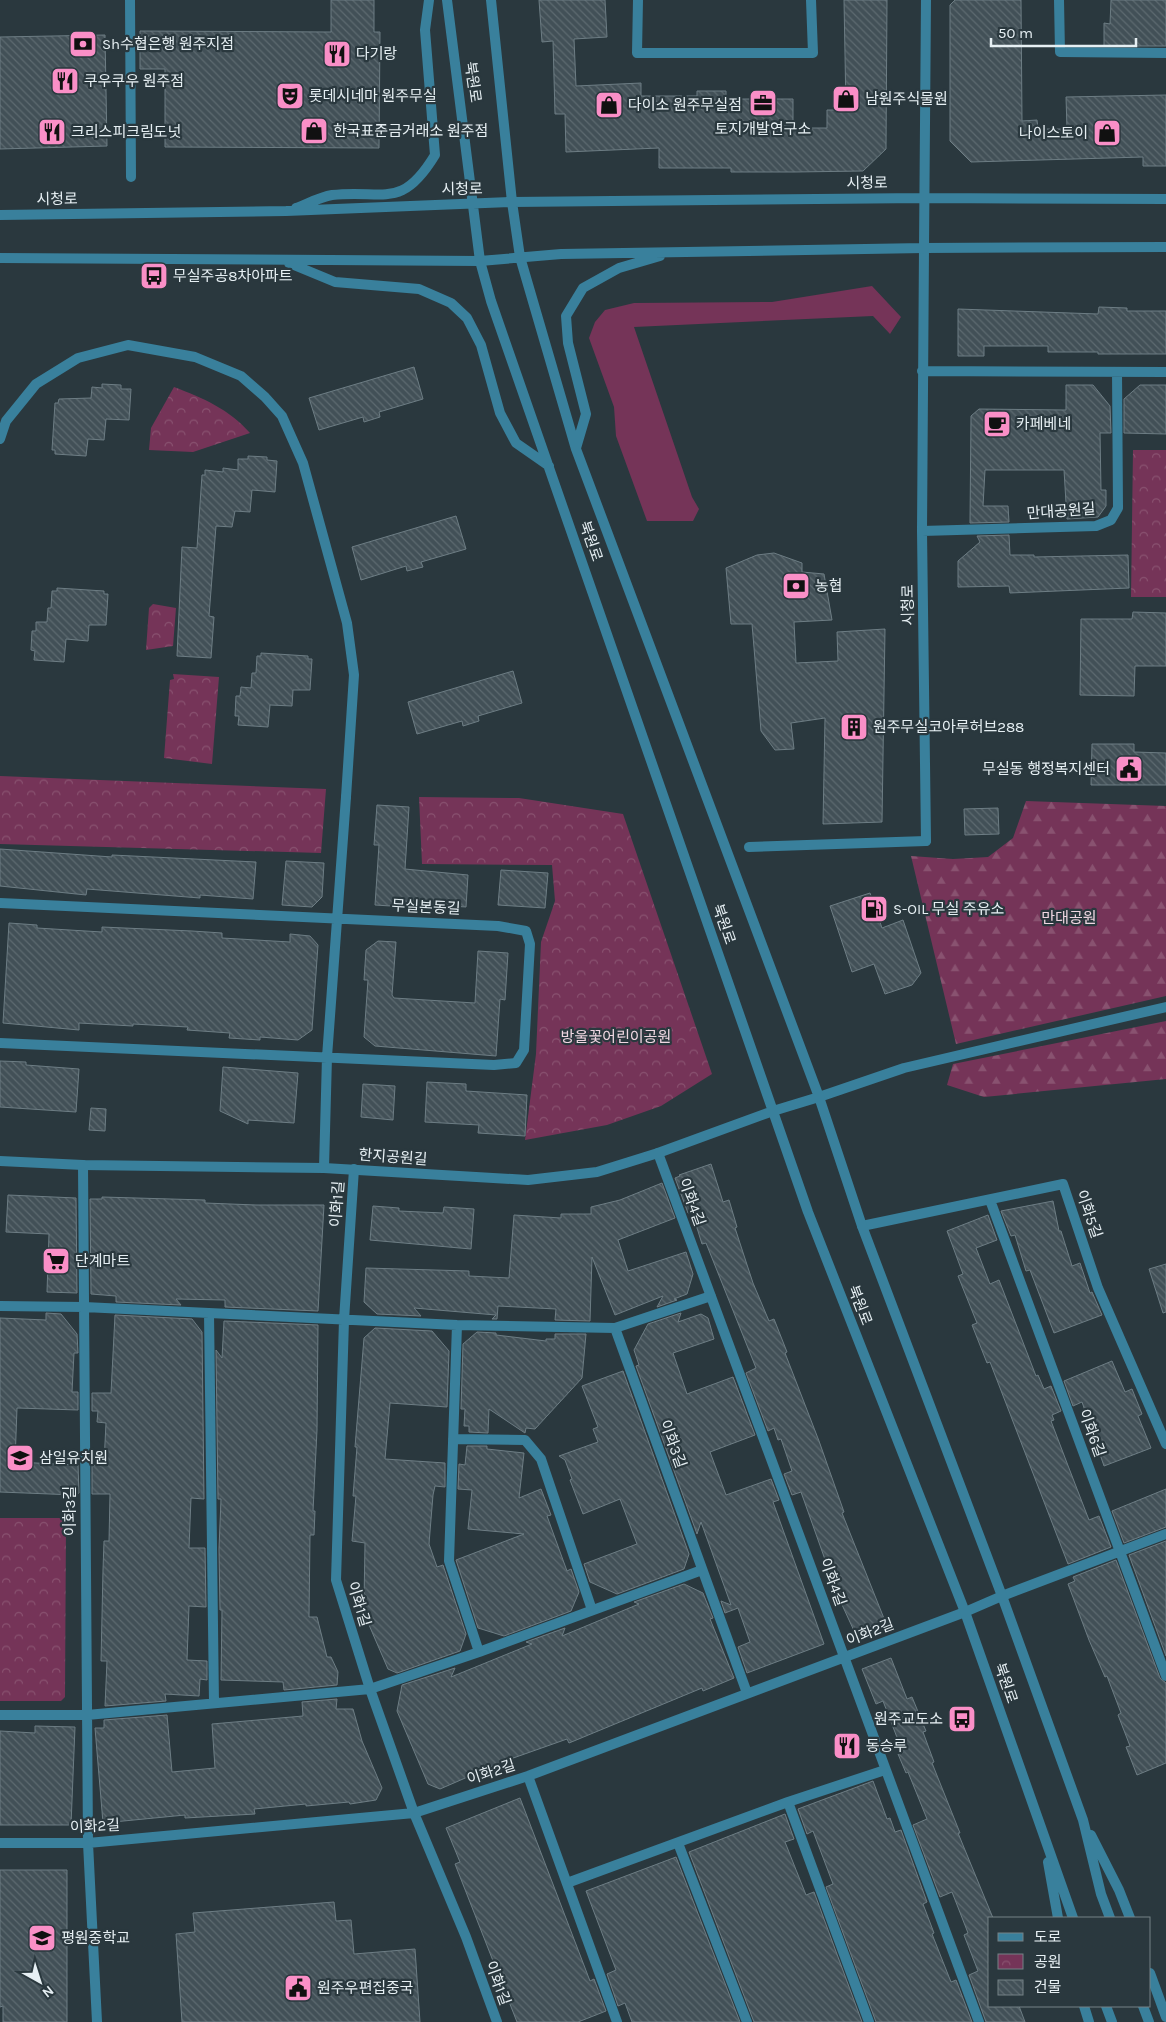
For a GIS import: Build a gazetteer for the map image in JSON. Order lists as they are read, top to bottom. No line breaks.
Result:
{"streets":{"street":["북원로","시청로","만대공원길","무실본동길","한지공원길","이화4길","이화1길","이화5길","이화6길","이화3길","이화2길"]},"crossings":[["북원로","시청로"],["북원로","한지공원길"],["북원로","이화5길"],["북원로","이화2길"],["시청로","만대공원길"],["한지공원길","이화4길"],["한지공원길","이화1길"],["한지공원길","이화3길"],["이화4길","이화2길"],["이화1길","이화2길"],["이화5길","이화6길"],["이화6길","이화2길"],["이화3길","이화2길"]],"parks":["만대공원","방울꽃어린이공원"],"places":{"bank":["Sh수협은행 원주지점","농협"],"restaurant":["다기랑","쿠우쿠우 원주점","크리스피크림도넛","동승루"],"theatre":["롯데시네마 원주무실"],"shop":["남원주식물원","다이소 원주무실점","한국표준금거래소 원주점","나이스토이"],"office":["토지개발연구소"],"bus stop":["무실주공8차아파트","원주교도소"],"cafe":["카페베네"],"building":["원주무실코아루허브288"],"public building":["무실동 행정복지센터","원주우편집중국"],"fuel station":["S-OIL 무실 주유소"],"supermarket":["단계마트"],"school or university":["삼일유치원","평원중학교"]},"legend":["도로","공원","건물"],"scale_bar":"50 m","north":"bottom right"}
